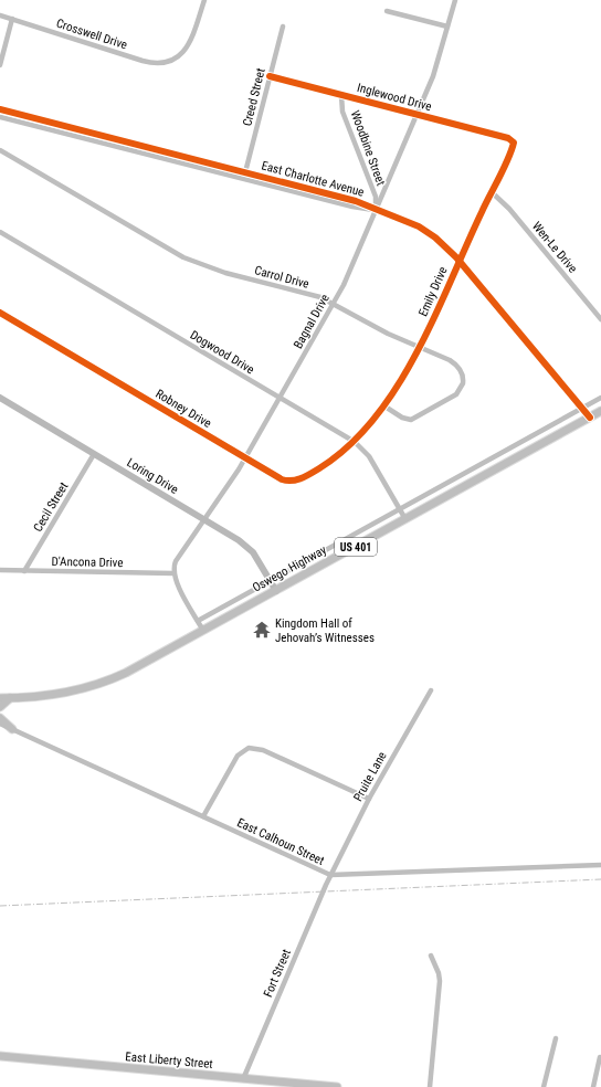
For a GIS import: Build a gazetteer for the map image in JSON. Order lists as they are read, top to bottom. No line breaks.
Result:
{"streets":{"main road":["US 401","Oswego Highway","East Liberty Street"],"street":["Crosswell Drive","Creed Street","Inglewood Drive","Woodbine Street","East Charlotte Avenue","Wen-Le Drive","Carrol Drive","Emily Drive","Bagnal Drive","Dogwood Drive","Robney Drive","Loring Drive","Cecil Street","D'Ancona Drive","Pruite Lane","East Calhoun Street","Fort Street"]},"crossings":[["Creed Street","Inglewood Drive"],["Creed Street","East Charlotte Avenue"],["Inglewood Drive","Woodbine Street"],["Inglewood Drive","Emily Drive"],["Inglewood Drive","Bagnal Drive"],["Woodbine Street","East Charlotte Avenue"],["Woodbine Street","Bagnal Drive"],["East Charlotte Avenue","Emily Drive"],["East Charlotte Avenue","Bagnal Drive"],["East Charlotte Avenue","Oswego Highway"],["Wen-Le Drive","Emily Drive"],["Carrol Drive","Emily Drive"],["Carrol Drive","Bagnal Drive"],["Emily Drive","Dogwood Drive"],["Emily Drive","Robney Drive"],["Bagnal Drive","Dogwood Drive"],["Bagnal Drive","Robney Drive"],["Bagnal Drive","Loring Drive"],["Bagnal Drive","D'Ancona Drive"],["Dogwood Drive","Robney Drive"],["Dogwood Drive","Oswego Highway"],["Loring Drive","Cecil Street"],["Loring Drive","Oswego Highway"],["Cecil Street","D'Ancona Drive"],["Pruite Lane","East Calhoun Street"],["Pruite Lane","Fort Street"],["East Calhoun Street","Fort Street"],["Fort Street","East Liberty Street"]],"places":{"temple":["Kingdom Hall of Jehovah’s Witnesses"]}}
